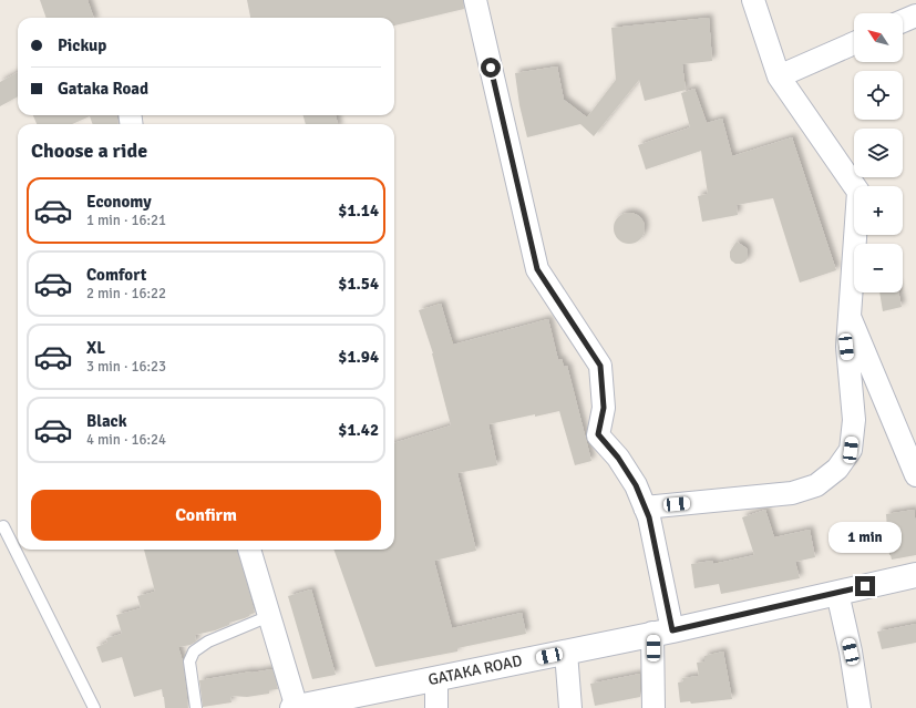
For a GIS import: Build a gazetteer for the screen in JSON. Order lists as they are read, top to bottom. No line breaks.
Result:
{"streets":{"street":["GATAKA ROAD"]},"north":"top left","page":{"map_buttons":["+","−"],"banner":["Pickup","Gataka Road"],"heading":"Choose a ride","list":[{"name":"Economy","note":"1 min · 16:21","value":"$1.14"},{"name":"Comfort","note":"2 min · 16:22","value":"$1.54"},{"name":"XL","note":"3 min · 16:23","value":"$1.94"},{"name":"Black","note":"4 min · 16:24","value":"$1.42"}],"buttons":"Confirm","bubble":"1 min"}}
